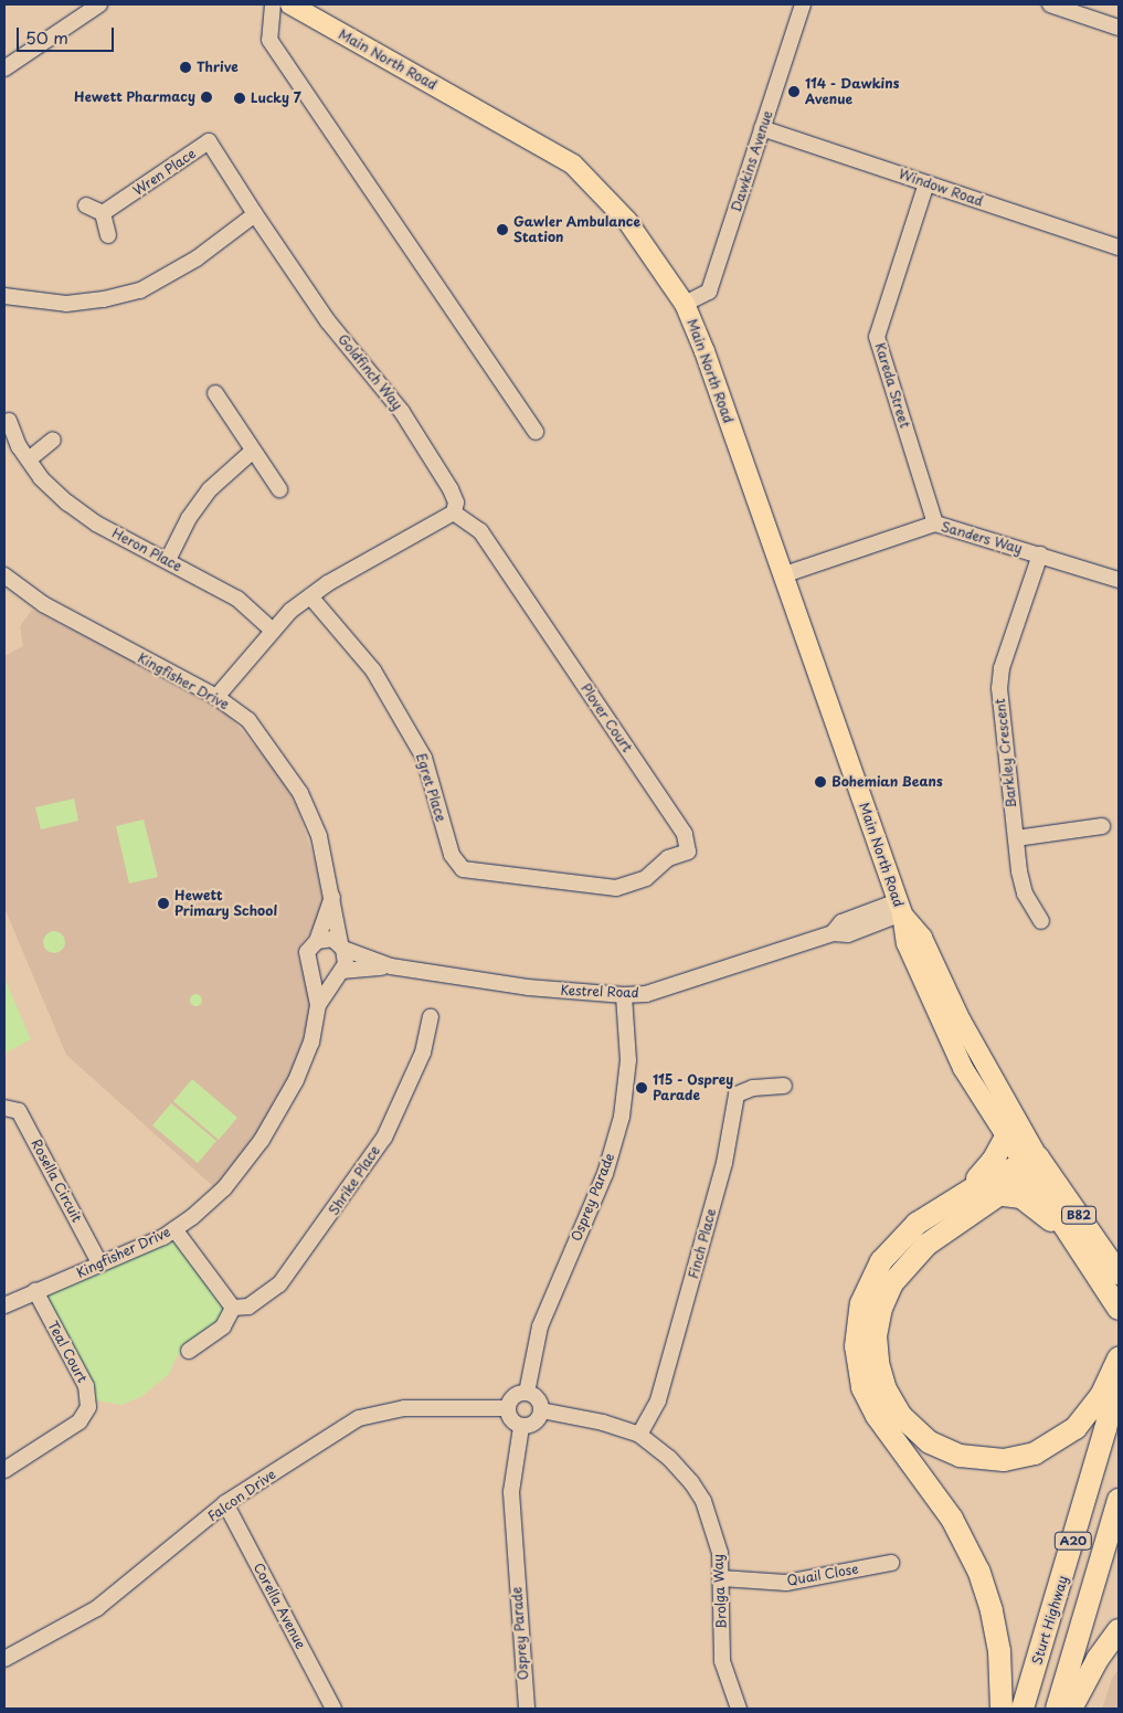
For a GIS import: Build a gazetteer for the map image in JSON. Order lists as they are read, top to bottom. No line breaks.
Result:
{"streets":{"highway":["B82","A20","Sturt Highway"],"main road":["Main North Road"],"street":["Dawkins Avenue","Wren Place","Window Road","Goldfinch Way","Kareda Street","Sanders Way","Heron Place","Kingfisher Drive","Plover Court","Barkley Crescent","Egret Place","Kestrel Road","Rosella Circuit","Shrike Place","Osprey Parade","Finch Place","Teal Court","Falcon Drive","Quail Close","Brolga Way","Corella Avenue"]},"crossings":[["Main North Road","Dawkins Avenue"],["Main North Road","Sanders Way"],["Main North Road","Kestrel Road"],["Main North Road","B82"],["Dawkins Avenue","Window Road"],["Wren Place","Goldfinch Way"],["Window Road","Kareda Street"],["Goldfinch Way","Plover Court"],["Kareda Street","Sanders Way"],["Sanders Way","Barkley Crescent"],["Kingfisher Drive","Kestrel Road"],["Kingfisher Drive","Rosella Circuit"],["Kingfisher Drive","Teal Court"],["Plover Court","Egret Place"],["Kestrel Road","Osprey Parade"],["Osprey Parade","Falcon Drive"],["Osprey Parade","Brolga Way"],["Finch Place","Brolga Way"],["Falcon Drive","Brolga Way"],["Falcon Drive","Corella Avenue"],["Quail Close","Brolga Way"]],"places":["Thrive","114 - Dawkins Avenue","Hewett Pharmacy","Lucky 7","Gawler Ambulance Station","Bohemian Beans","Hewett Primary School","115 - Osprey Parade"],"scale_bar":"50 m"}
